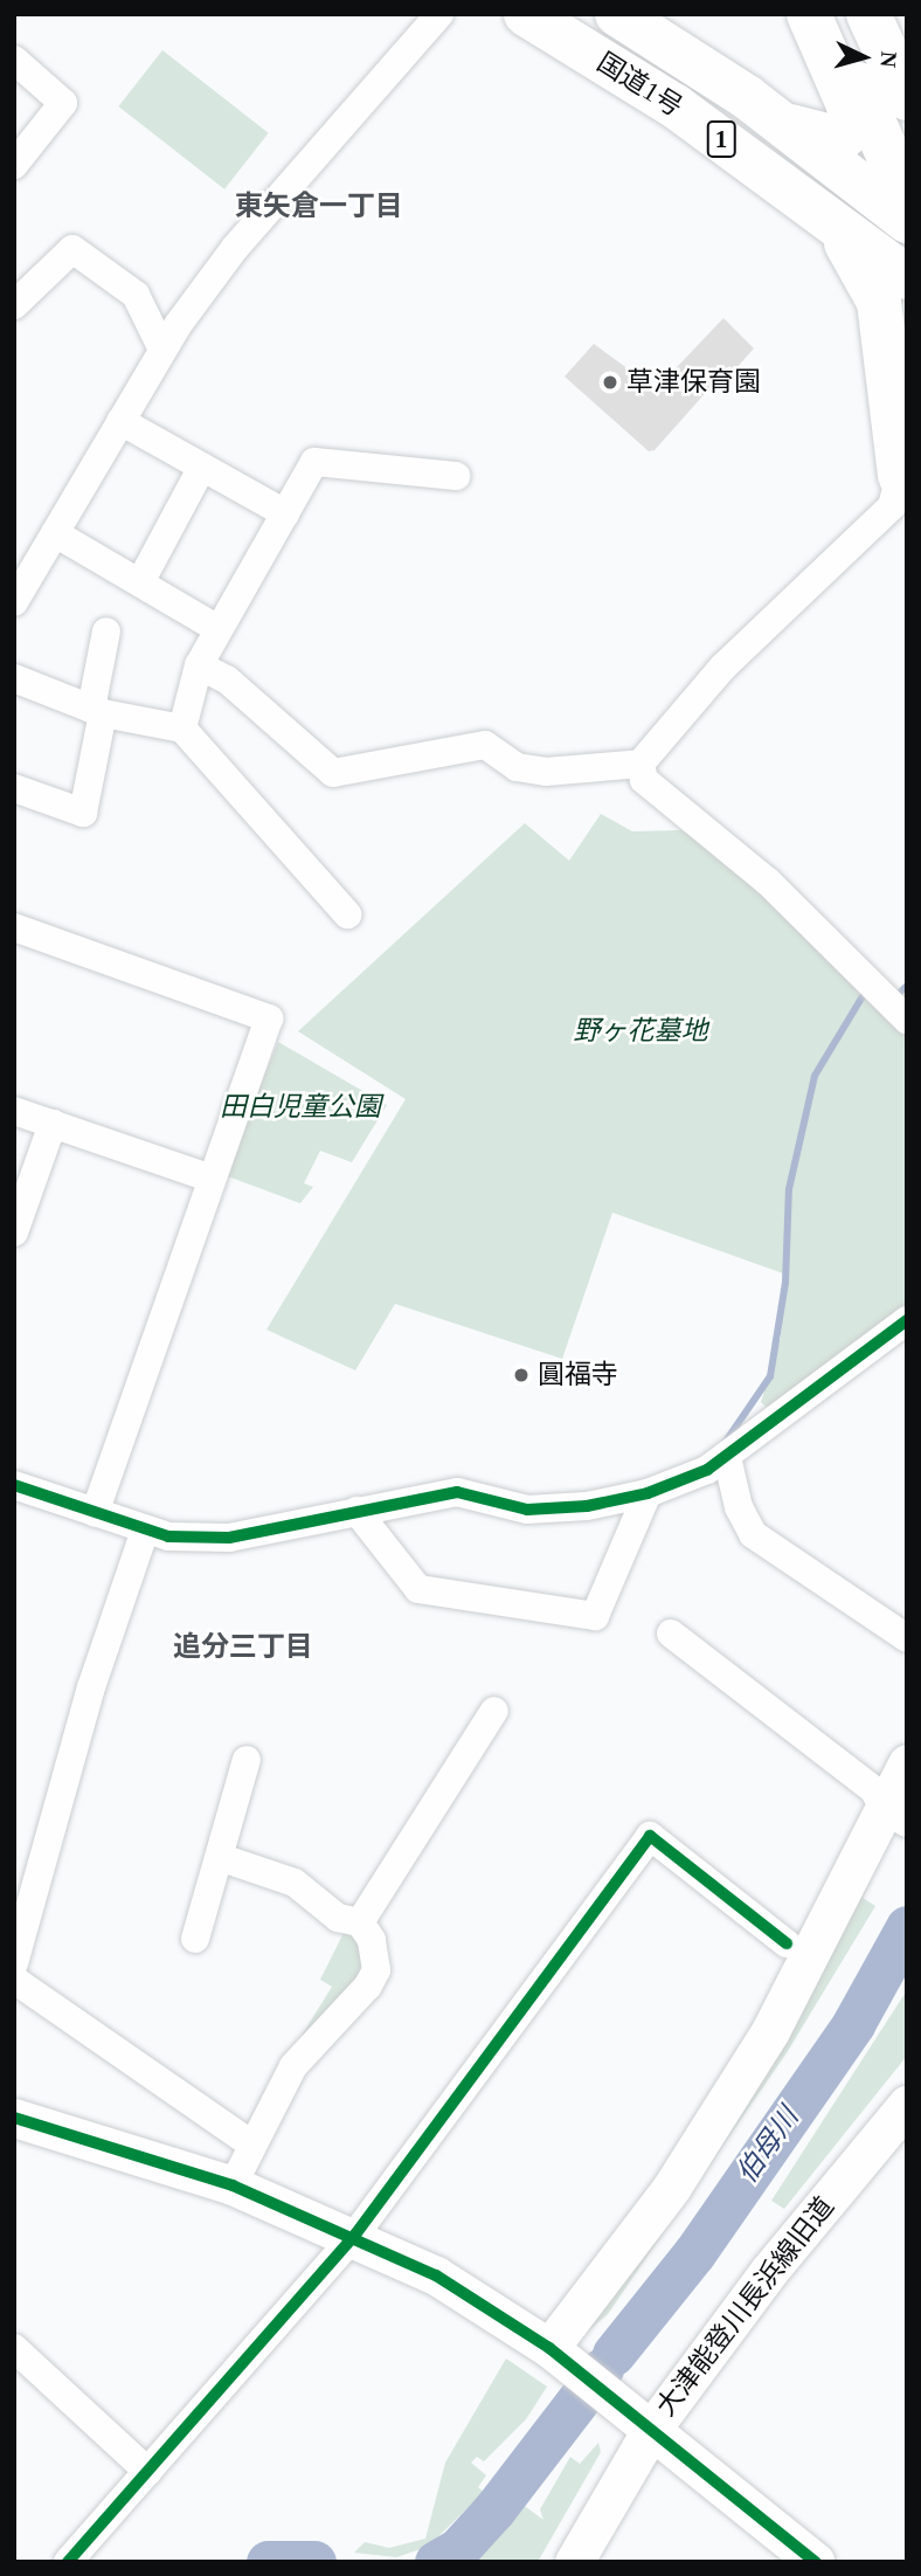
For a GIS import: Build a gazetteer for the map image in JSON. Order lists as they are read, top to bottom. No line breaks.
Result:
{"streets":{"highway":["国道1号","1"],"street":["大津能登川長浜線旧道"]},"districts":["東矢倉一丁目","追分三丁目"],"water":["伯母川"],"parks":["野ヶ花墓地","田白児童公園"],"places":["草津保育園","圓福寺"],"north":"right"}
